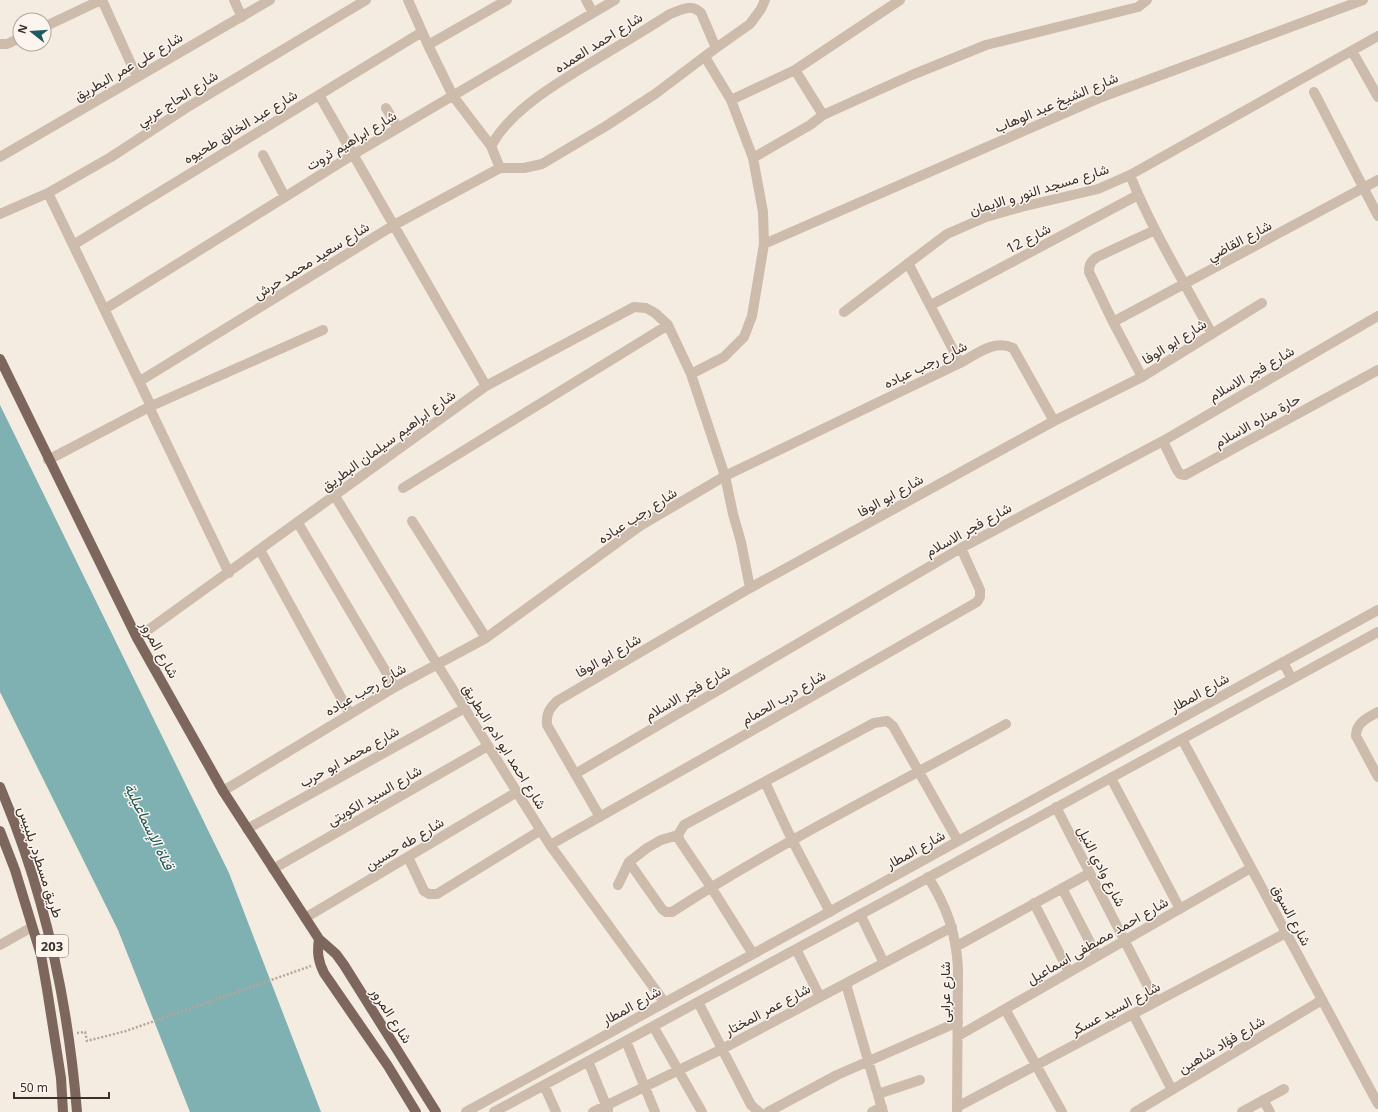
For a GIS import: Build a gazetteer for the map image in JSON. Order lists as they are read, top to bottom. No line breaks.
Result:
{"streets":{"main road":["شارع المرور","طريق مسطرد, بلبيس","203"],"street":["شارع احمد العمده","شارع على عمر البطريق","شارع الحاج عربي","شارع الشيخ عبد الوهاب","شارع عبد الخالق طحيوه","شارع ابراهيم ثروت","شارع مسجد النور و الايمان","شارع 12","شارع القاضي","شارع سعيد محمد حرش","شارع ابو الوفا","شارع رجب عباده","شارع فجر الاسلام","حارة مناره الاسلام","شارع ابراهيم سيلمان البطريق","شارع المطار","شارع درب الحمام","شارع احمد ابو ادم البطريق","شارع محمد ابو حرب","شارع السيد الكويتى","شارع طه حسين","شارع وادي النيل","شارع السوق","شارع احمد مصطفى اسماعيل","شارع عرابى","شارع السيد عسكر","شارع عمر المختار","شارع فؤاد شاهين"]},"crossings":[["شارع ابو الوفا","شارع رجب عباده"],["شارع ابو الوفا","شارع فجر الاسلام"],["شارع رجب عباده","شارع المرور"],["شارع رجب عباده","شارع احمد ابو ادم البطريق"],["شارع فجر الاسلام","حارة مناره الاسلام"],["شارع فجر الاسلام","شارع درب الحمام"],["شارع ابراهيم سيلمان البطريق","شارع المرور"],["شارع ابراهيم سيلمان البطريق","شارع احمد ابو ادم البطريق"],["شارع المرور","شارع محمد ابو حرب"],["شارع المرور","شارع السيد الكويتى"],["شارع المرور","شارع طه حسين"],["شارع المطار","شارع احمد ابو ادم البطريق"],["شارع المطار","شارع وادي النيل"],["شارع المطار","شارع السوق"],["شارع المطار","شارع عرابى"],["شارع درب الحمام","شارع احمد ابو ادم البطريق"],["شارع احمد ابو ادم البطريق","شارع محمد ابو حرب"],["شارع احمد ابو ادم البطريق","شارع السيد الكويتى"],["شارع احمد ابو ادم البطريق","شارع طه حسين"],["شارع وادي النيل","شارع احمد مصطفى اسماعيل"],["شارع وادي النيل","شارع السيد عسكر"],["شارع السوق","شارع احمد مصطفى اسماعيل"],["شارع السوق","شارع السيد عسكر"],["شارع السوق","شارع فؤاد شاهين"],["شارع احمد مصطفى اسماعيل","شارع عرابى"],["شارع عرابى","شارع السيد عسكر"],["شارع عرابى","شارع عمر المختار"]],"water":["قناة الإسماعيلية"],"scale_bar":"50 m","north":"left"}
